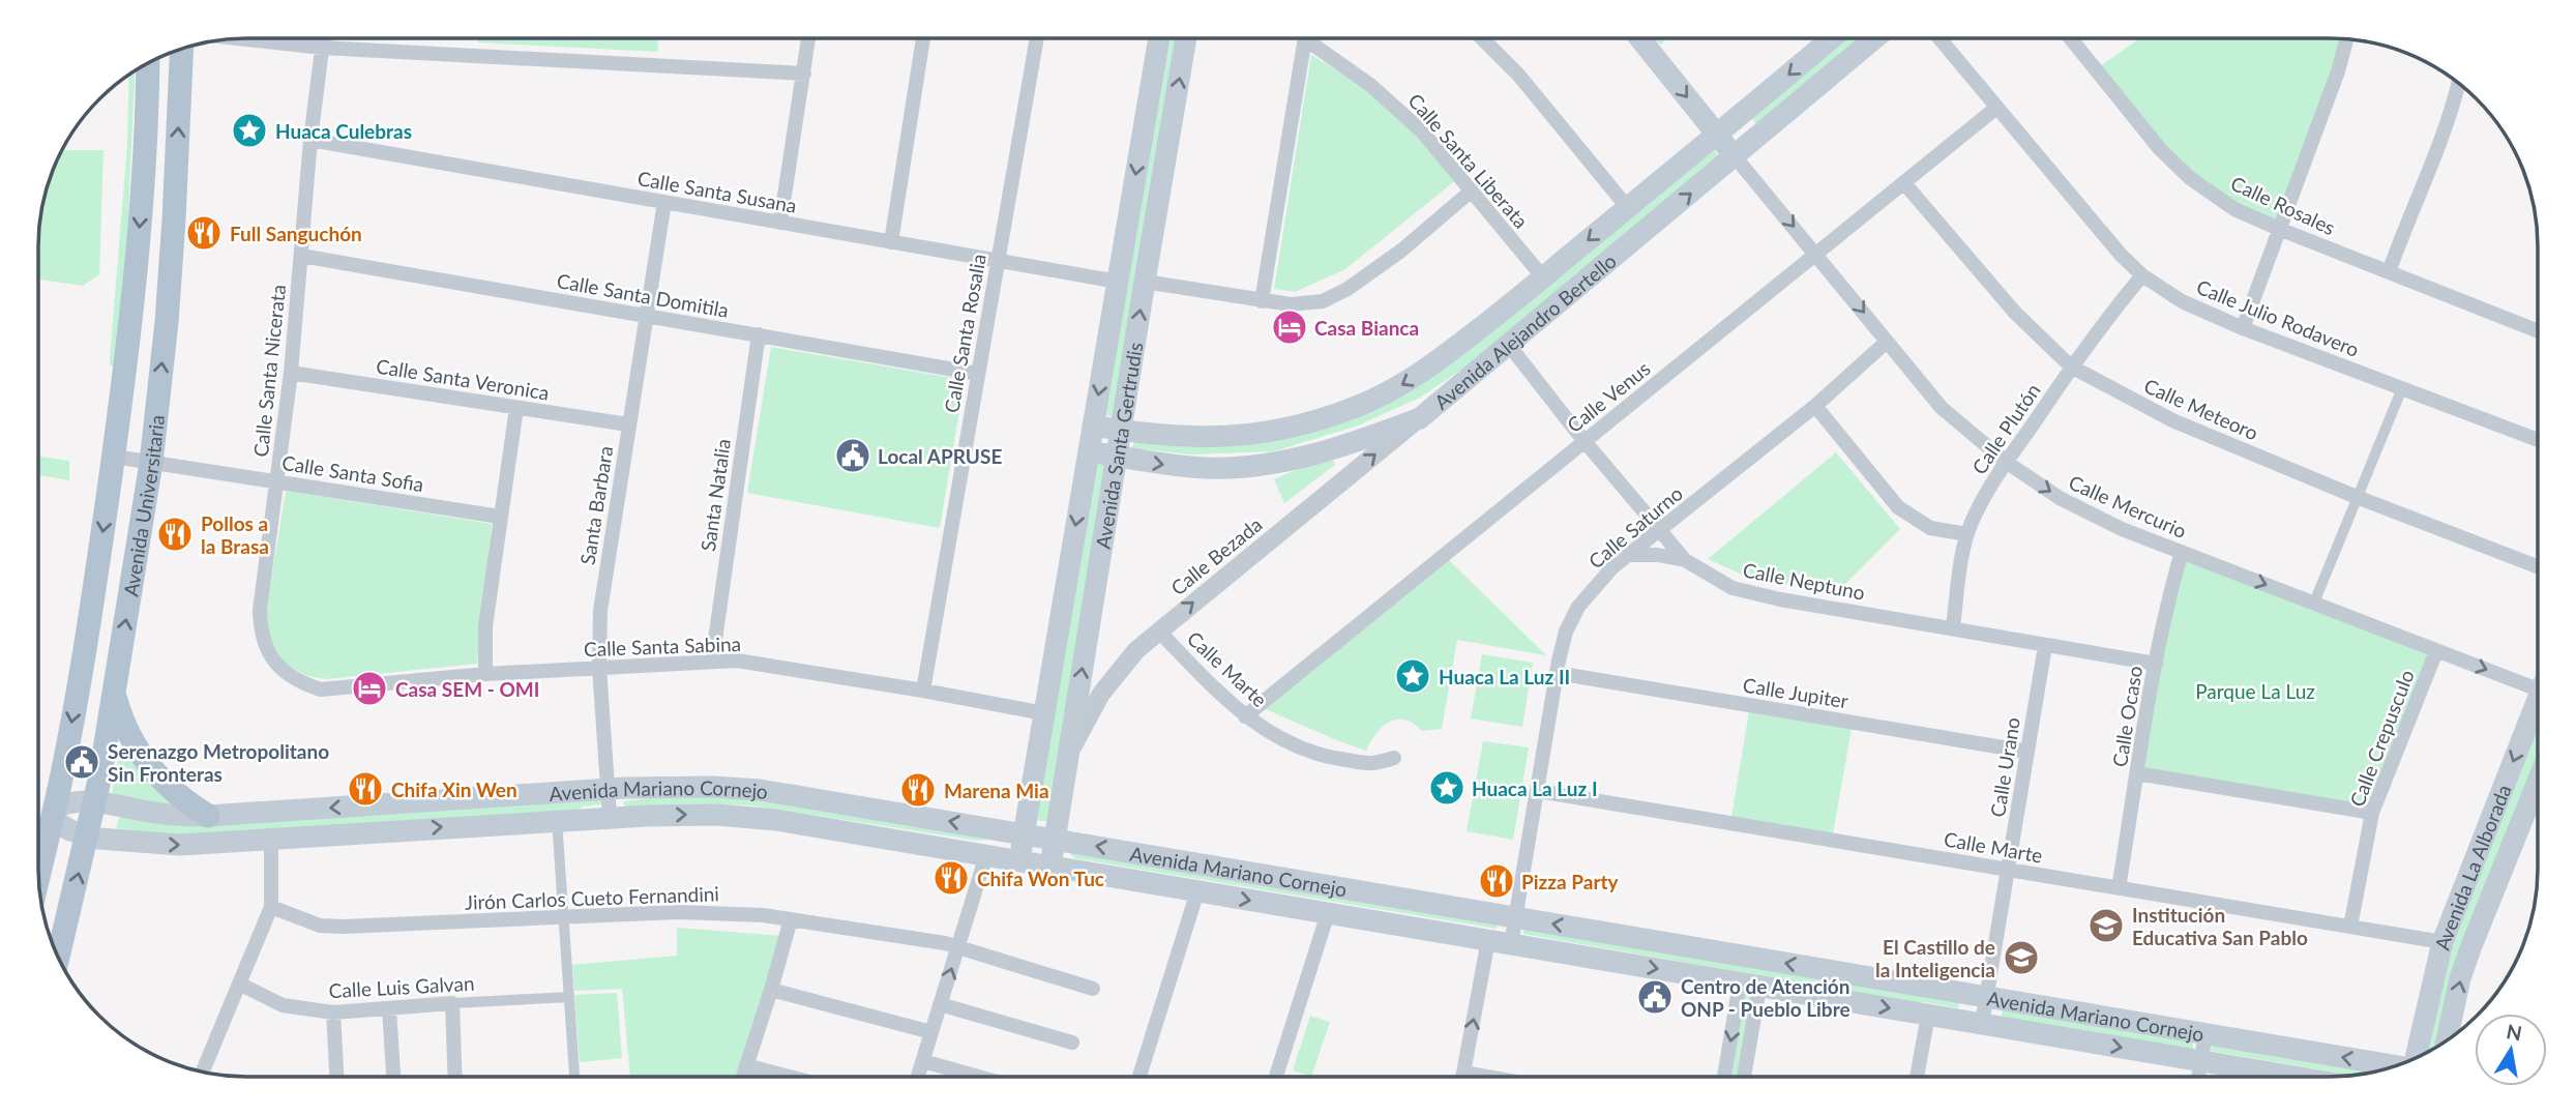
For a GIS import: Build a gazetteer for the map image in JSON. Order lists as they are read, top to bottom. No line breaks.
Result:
{"streets":{"main road":["Avenida Alejandro Bertello","Avenida Santa Gertrudis","Avenida Universitaria","Avenida Mariano Cornejo","Avenida La Alborada"],"street":["Calle Santa Liberata","Calle Santa Susana","Calle Rosales","Calle Santa Domitila","Calle Julio Rodavero","Calle Santa Rosalia","Calle Santa Nicerata","Calle Santa Veronica","Calle Venus","Calle Meteoro","Calle Plutón","Calle Santa Sofia","Santa Natalia","Santa Barbara","Calle Mercurio","Calle Saturno","Calle Bezada","Calle Neptuno","Calle Santa Sabina","Calle Marte","Calle Jupiter","Calle Ocaso","Calle Crepusculo","Calle Urano","Jirón Carlos Cueto Fernandini","Calle Luis Galvan"]},"crossings":[["Calle Santa Liberata","Avenida Alejandro Bertello"],["Calle Santa Susana","Calle Santa Rosalia"],["Calle Santa Susana","Calle Santa Nicerata"],["Calle Santa Susana","Avenida Santa Gertrudis"],["Calle Santa Susana","Santa Barbara"],["Calle Santa Domitila","Calle Santa Rosalia"],["Calle Santa Domitila","Calle Santa Nicerata"],["Calle Santa Domitila","Santa Natalia"],["Calle Santa Domitila","Santa Barbara"],["Calle Julio Rodavero","Calle Venus"],["Calle Julio Rodavero","Calle Plutón"],["Avenida Alejandro Bertello","Avenida Santa Gertrudis"],["Avenida Alejandro Bertello","Calle Mercurio"],["Avenida Alejandro Bertello","Calle Bezada"],["Avenida Alejandro Bertello","Calle Neptuno"],["Calle Santa Rosalia","Calle Santa Sabina"],["Calle Santa Nicerata","Calle Santa Veronica"],["Calle Santa Nicerata","Calle Santa Sofia"],["Calle Santa Nicerata","Calle Santa Sabina"],["Calle Santa Veronica","Santa Barbara"],["Calle Venus","Calle Meteoro"],["Calle Venus","Calle Mercurio"],["Calle Venus","Calle Neptuno"],["Calle Venus","Calle Marte"],["Calle Meteoro","Calle Plutón"],["Calle Plutón","Calle Mercurio"],["Calle Plutón","Calle Neptuno"],["Avenida Santa Gertrudis","Calle Bezada"],["Avenida Santa Gertrudis","Calle Santa Sabina"],["Avenida Santa Gertrudis","Avenida Mariano Cornejo"],["Calle Santa Sofia","Avenida Universitaria"],["Santa Natalia","Calle Santa Sabina"],["Avenida Universitaria","Avenida Mariano Cornejo"],["Santa Barbara","Calle Santa Sabina"],["Santa Barbara","Avenida Mariano Cornejo"],["Calle Mercurio","Calle Saturno"],["Calle Mercurio","Calle Ocaso"],["Calle Mercurio","Calle Crepusculo"],["Calle Saturno","Calle Neptuno"],["Calle Saturno","Calle Marte"],["Calle Saturno","Calle Jupiter"],["Calle Saturno","Avenida Mariano Cornejo"],["Calle Bezada","Calle Marte"],["Calle Neptuno","Calle Ocaso"],["Calle Neptuno","Calle Urano"],["Calle Marte","Calle Ocaso"],["Calle Marte","Calle Crepusculo"],["Calle Marte","Calle Urano"],["Calle Marte","Avenida La Alborada"],["Calle Jupiter","Calle Urano"],["Calle Urano","Avenida Mariano Cornejo"]],"one_way":["Calle Mercurio","Calle Bezada"],"parks":["Parque La Luz"],"places":{"place":["Huaca Culebras","Huaca La Luz II","Huaca La Luz I"],"restaurant":["Full Sanguchón","Pollos a la Brasa","Chifa Xin Wen","Marena Mia","Chifa Won Tuc","Pizza Party"],"hotel":["Casa Bianca","Casa SEM - OMI"],"public building":["Local APRUSE","Serenazgo Metropolitano Sin Fronteras","Centro de Atención ONP - Pueblo Libre"],"school or university":["Institución Educativa San Pablo","El Castillo de la Inteligencia"]},"north":"top"}
